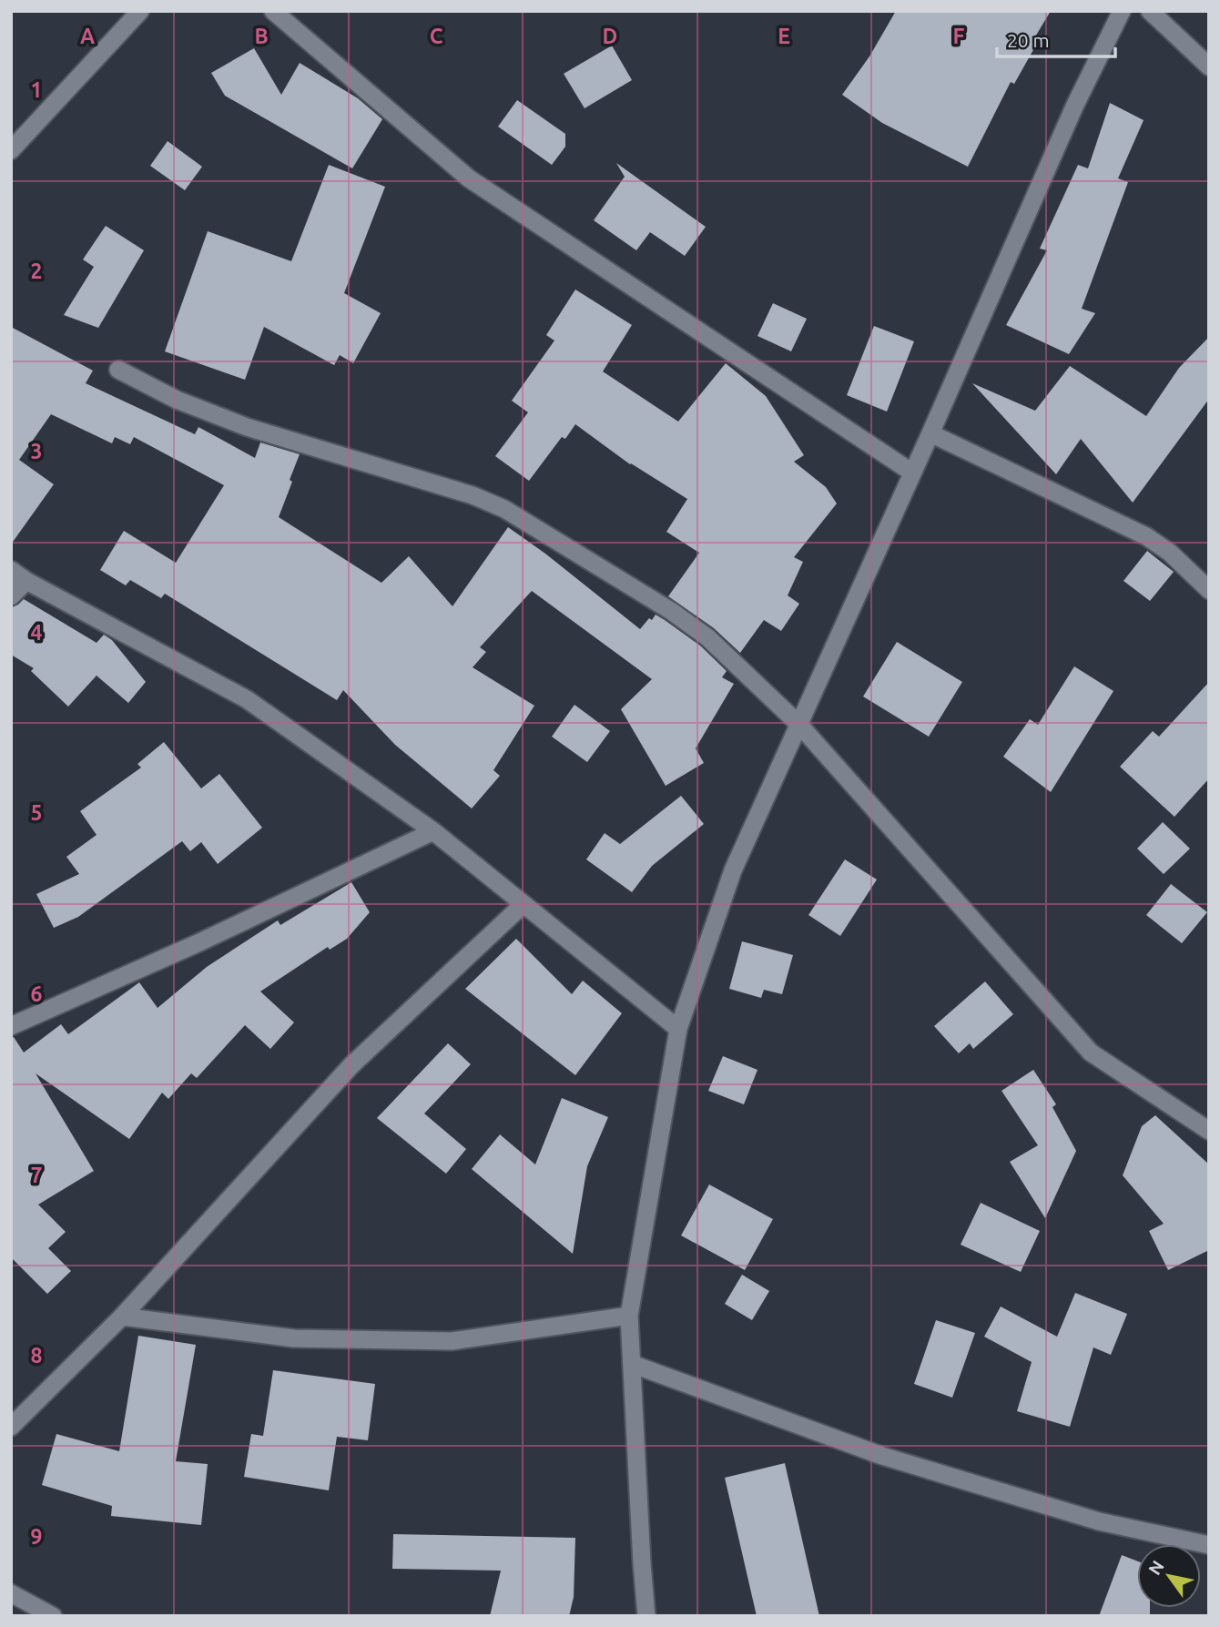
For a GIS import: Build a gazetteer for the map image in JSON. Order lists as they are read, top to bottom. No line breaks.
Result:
{"scale_bar":"20 m","north":"top left","grid":{"columns":["A","B","C","D","E","F"],"rows":["1","2","3","4","5","6","7","8","9"]}}
